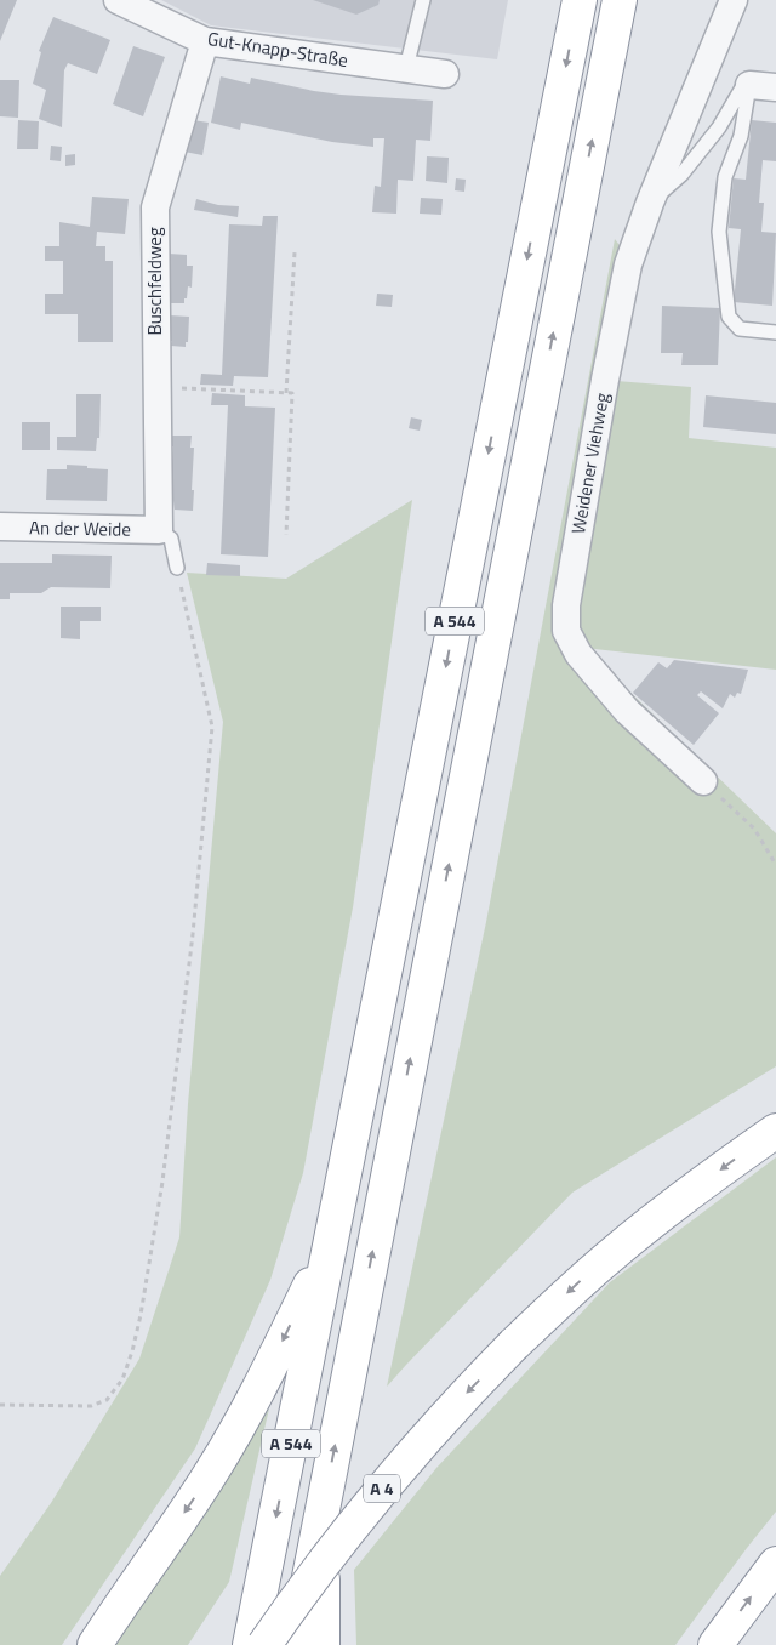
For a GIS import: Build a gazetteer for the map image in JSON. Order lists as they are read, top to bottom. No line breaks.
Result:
{"streets":{"highway":["A 544","A 4"],"street":["Gut-Knapp-Straße","Buschfeldweg","Weidener Viehweg","An der Weide"]},"crossings":[["Gut-Knapp-Straße","Buschfeldweg"],["Buschfeldweg","An der Weide"]]}
